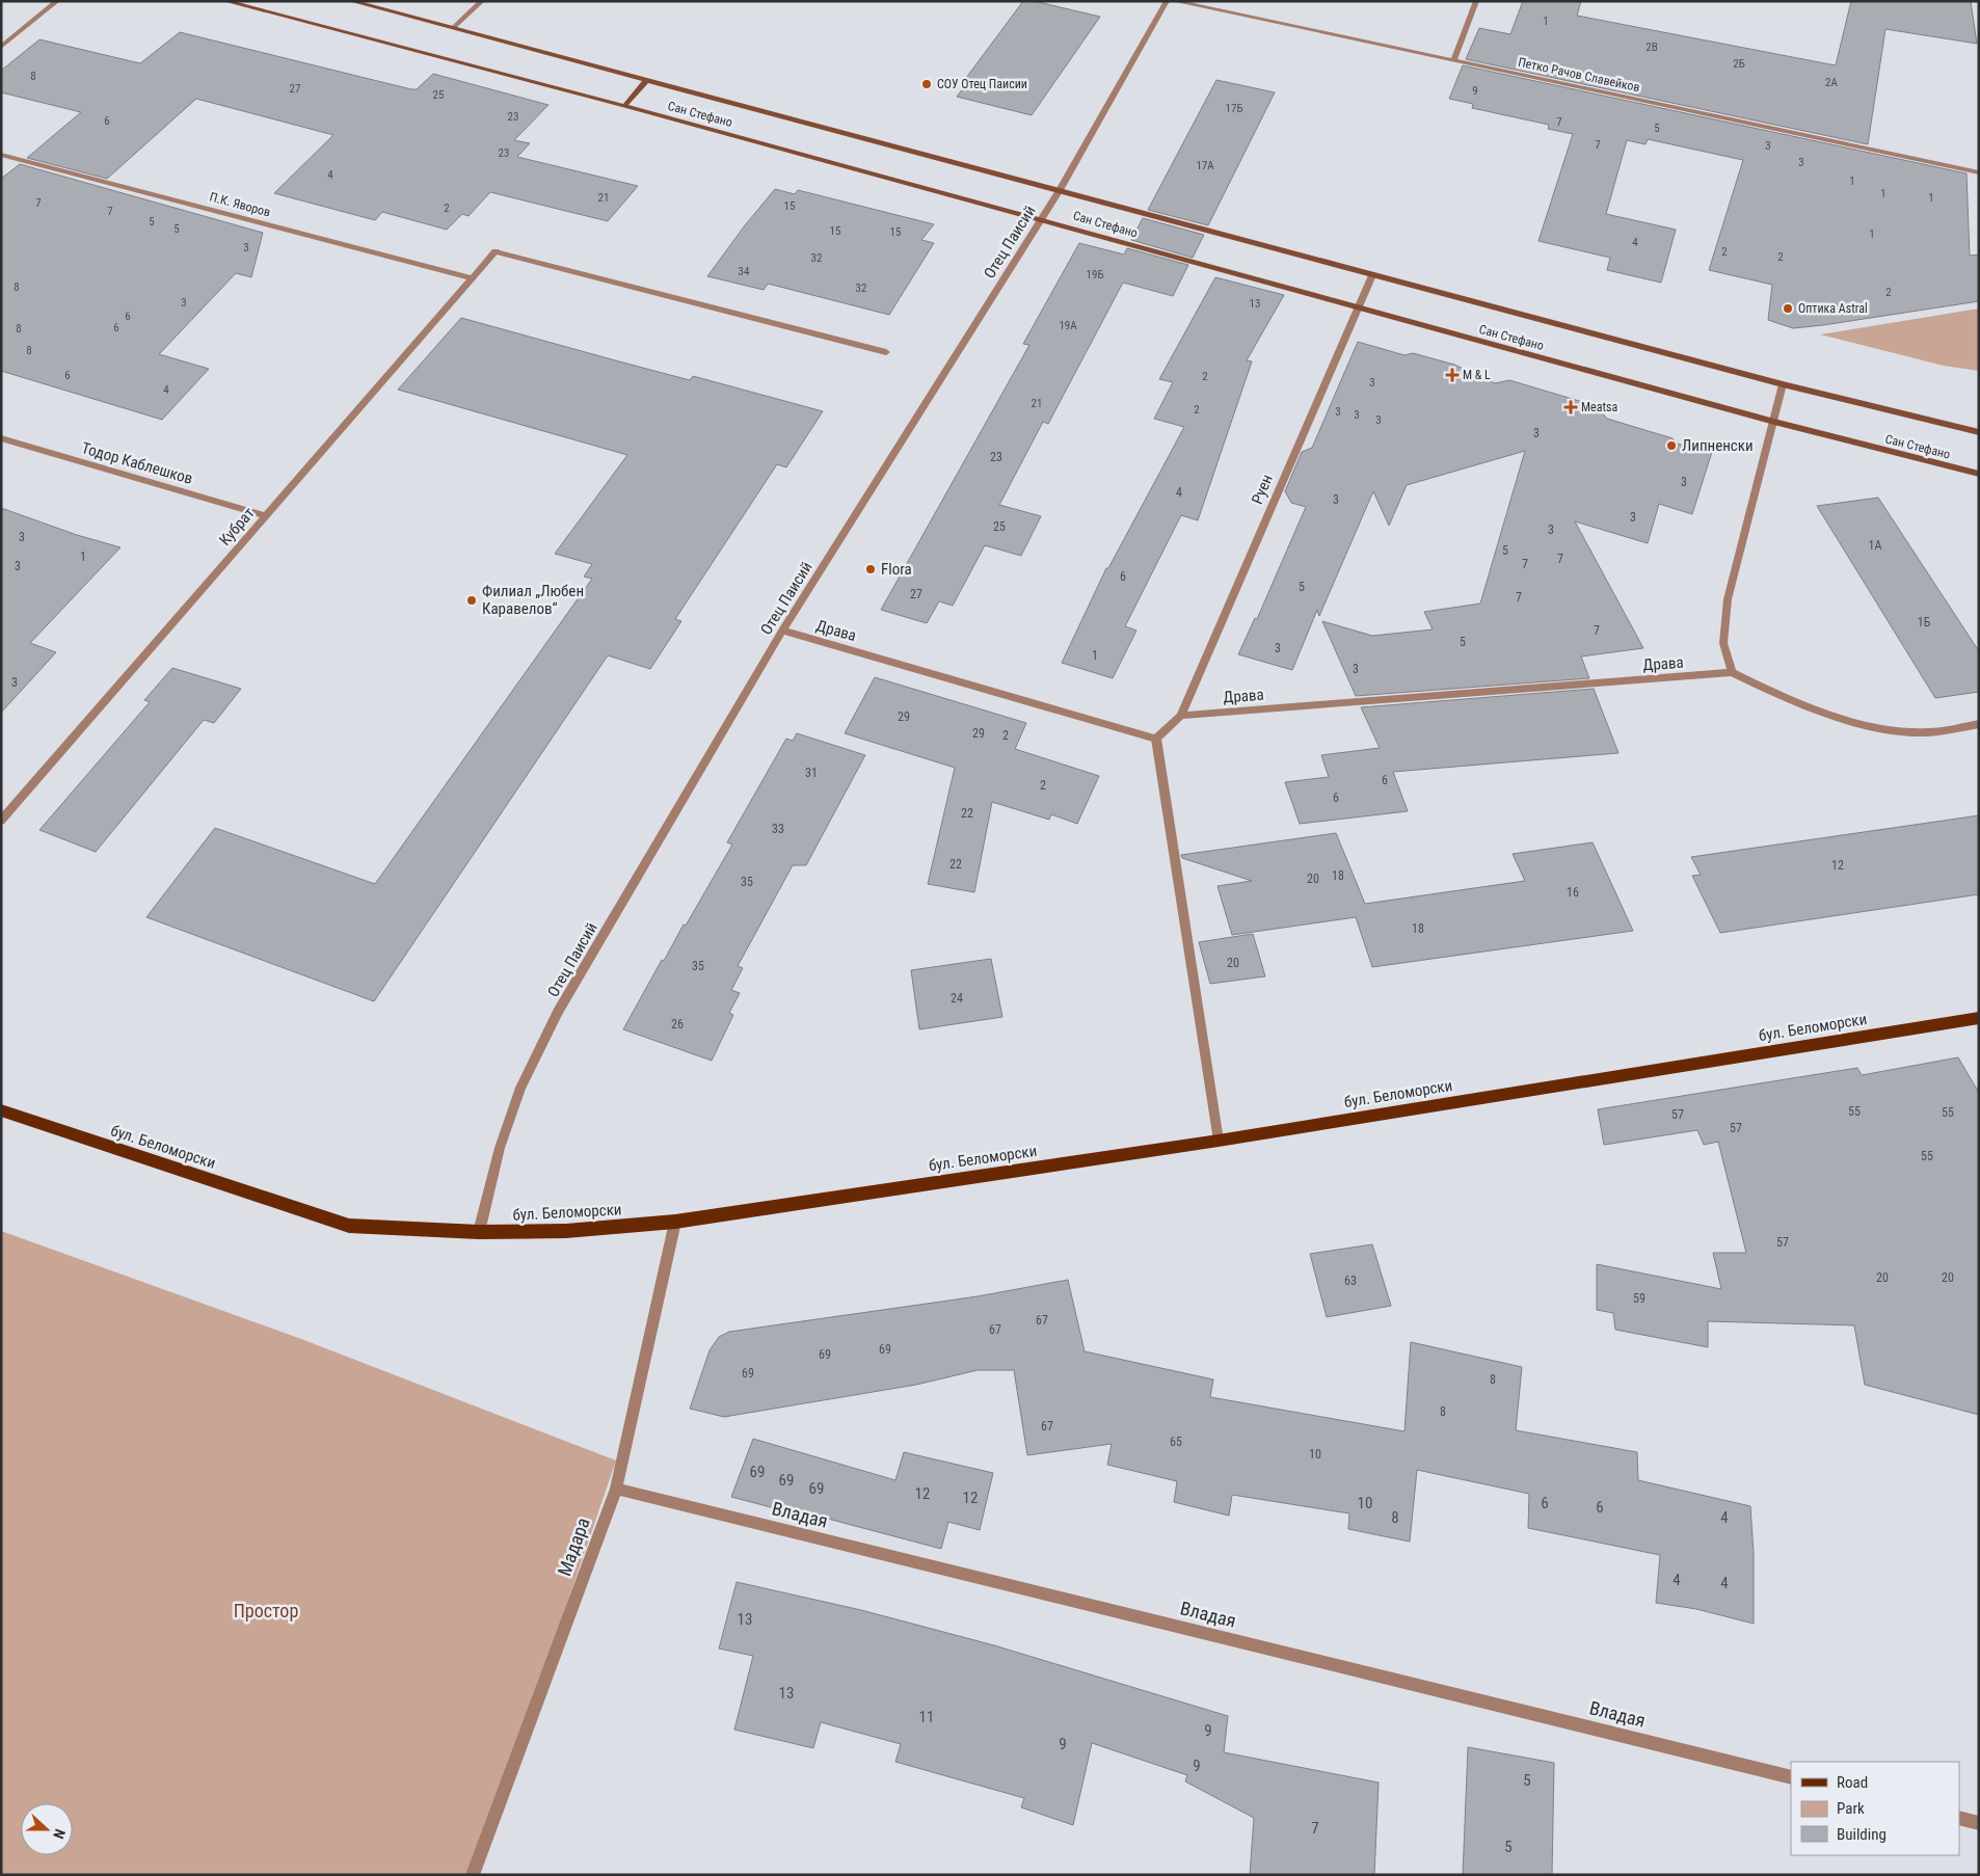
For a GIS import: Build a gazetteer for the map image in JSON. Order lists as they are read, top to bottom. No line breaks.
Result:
{"streets":{"main road":["Сан Стефано","бул. Беломорски"],"street":["Петко Рачов Славейков","П.К. Яворов","Отец Паисий","Тодор Каблешков","Руен","Кубрат","Драва","Владая","Мадара"]},"crossings":[["Сан Стефано","Отец Паисий"],["Сан Стефано","Руен"],["П.К. Яворов","Кубрат"],["Отец Паисий","Драва"],["Отец Паисий","бул. Беломорски"],["Тодор Каблешков","Кубрат"],["Руен","Драва"],["бул. Беломорски","Мадара"],["Владая","Мадара"]],"parks":["Простор"],"places":{"other":["СОУ Отец Паисии","Оптика Astral","Липненски","Flora","Филиал „Любен Каравелов“"],"health":["M & L","Meatsa"]},"house_numbers":["1","2В","2Б","8","2А","27","9","25","17Б","23","6","7","5","7","3","23","3","17А","4","1","1","21","1","7","15","2","7","5","5","15","15","1","4","3","2","2","32","34","19Б","8","32","2","3","13","6","19А","6","8","8","6","2","3","4","21","2","3","3","3","3","23","3","4","3","3","25","3","3","1А","5","1","7","7","3","6","5","27","7","1Б","7","5","3","1","3","3","29","29","2","31","6","2","6","22","33","22","12","18","20","35","16","18","20","35","24","26","55","55","57","57","55","57","20","20","63","59","67","67","69","69","69","8","8","67","65","10","69","69","69","12","12","10","6","6","8","4","4","4","13","13","11","9","9","9","5","7","5"],"legend":["Road","Park","Building"],"north":"right"}
